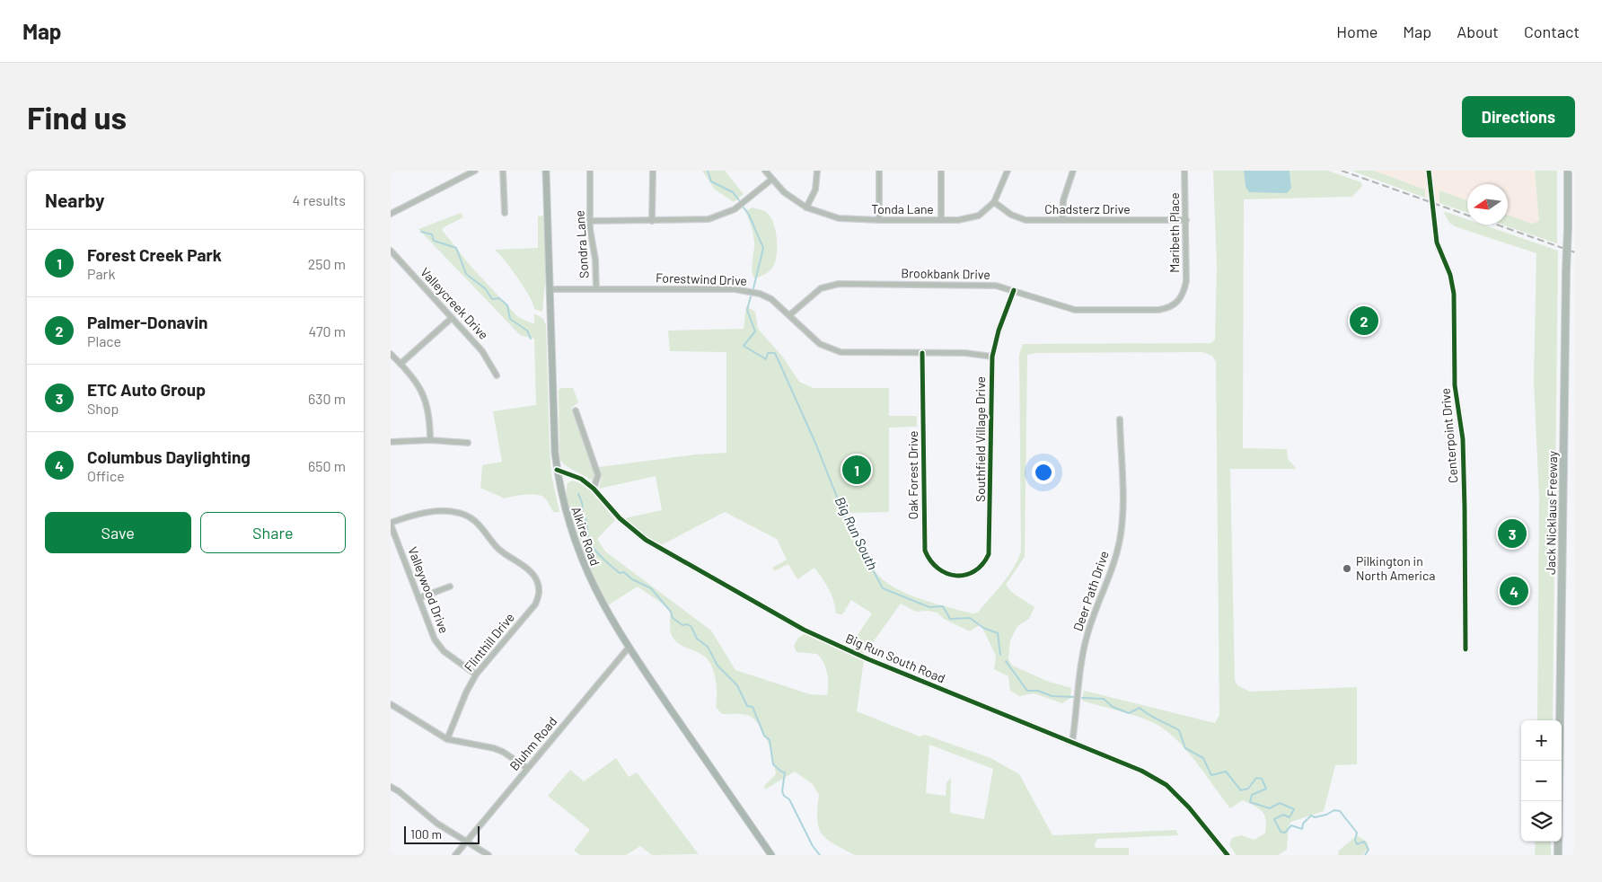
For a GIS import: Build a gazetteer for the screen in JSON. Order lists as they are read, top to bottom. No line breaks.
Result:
{"streets":{"highway":["Jack Nicklaus Freeway"],"main road":["Alkire Road"],"street":["Tonda Lane","Chadsterz Drive","Maribeth Place","Sondra Lane","Brookbank Drive","Forestwind Drive","Valleycreek Drive","Centerpoint Drive","Southfield Village Drive","Oak Forest Drive","Valleywood Drive","Deer Path Drive","Flinthill Drive","Big Run South Road","Bluhm Road"]},"crossings":[["Tonda Lane","Chadsterz Drive"],["Chadsterz Drive","Maribeth Place"],["Maribeth Place","Brookbank Drive"],["Sondra Lane","Forestwind Drive"],["Brookbank Drive","Forestwind Drive"],["Brookbank Drive","Southfield Village Drive"],["Forestwind Drive","Southfield Village Drive"],["Forestwind Drive","Oak Forest Drive"],["Forestwind Drive","Alkire Road"],["Southfield Village Drive","Oak Forest Drive"],["Alkire Road","Big Run South Road"],["Alkire Road","Bluhm Road"],["Valleywood Drive","Flinthill Drive"],["Deer Path Drive","Big Run South Road"]],"water":["Big Run South"],"places":["Pilkington in North America"],"scale_bar":"100 m","north":"left","page":{"header":"Map","nav":["Home","Map","About","Contact"],"buttons":["Directions",["Save","Share"]],"title":"Find us","heading":["Nearby","4 results"],"list":[{"mark":"1","name":"Forest Creek Park","note":"Park","value":"250 m"},{"mark":"2","name":"Palmer-Donavin","note":"Place","value":"470 m"},{"mark":"3","name":"ETC Auto Group","note":"Shop","value":"630 m"},{"mark":"4","name":"Columbus Daylighting","note":"Office","value":"650 m"}],"pins":["2","1","3","4"],"map_buttons":["+","−"],"scale":"100 m"}}
